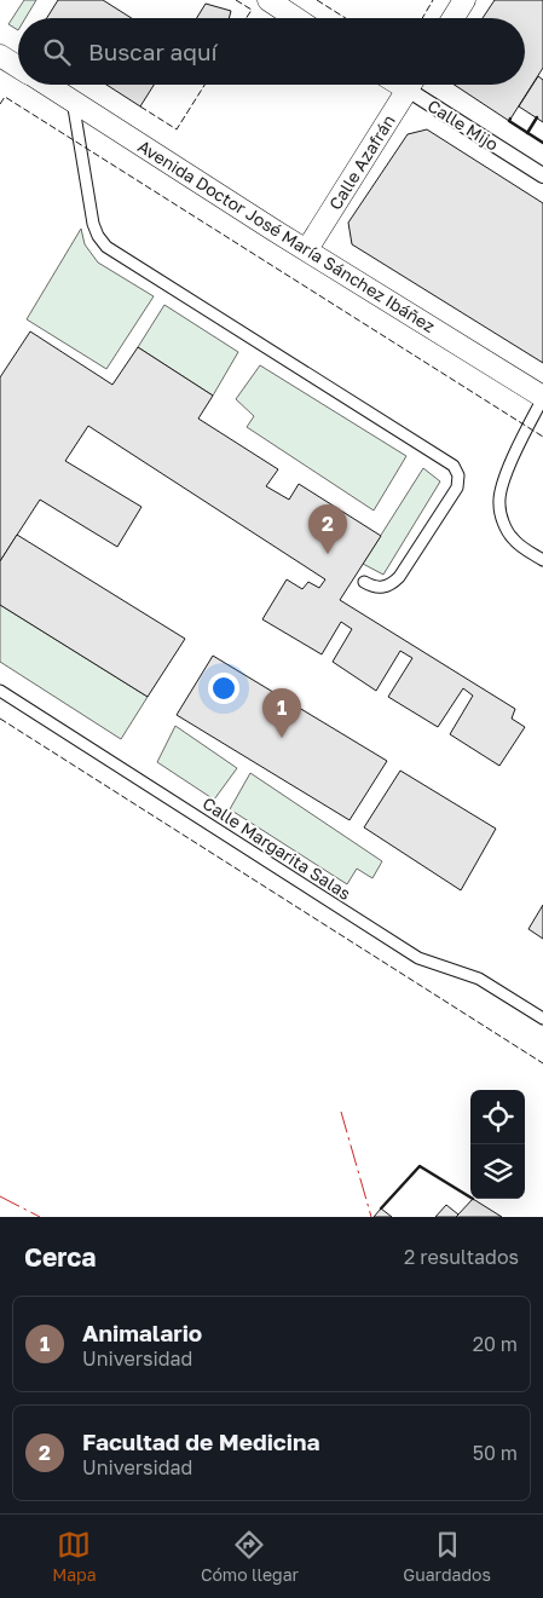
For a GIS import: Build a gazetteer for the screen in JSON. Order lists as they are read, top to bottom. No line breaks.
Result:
{"streets":{"street":["Calle Mijo","Calle Azafrán","Avenida Doctor José María Sánchez Ibáñez"],"lane":["Calle Margarita Salas"]},"crossings":[["Calle Azafrán","Avenida Doctor José María Sánchez Ibáñez"]],"page":{"search":"Buscar aquí","pins":["2","1"],"heading":["Cerca","2 resultados"],"list":[{"mark":"1","name":"Animalario","note":"Universidad","value":"20 m"},{"mark":"2","name":"Facultad de Medicina","note":"Universidad","value":"50 m"}],"nav":["Mapa","Cómo llegar","Guardados"]}}
